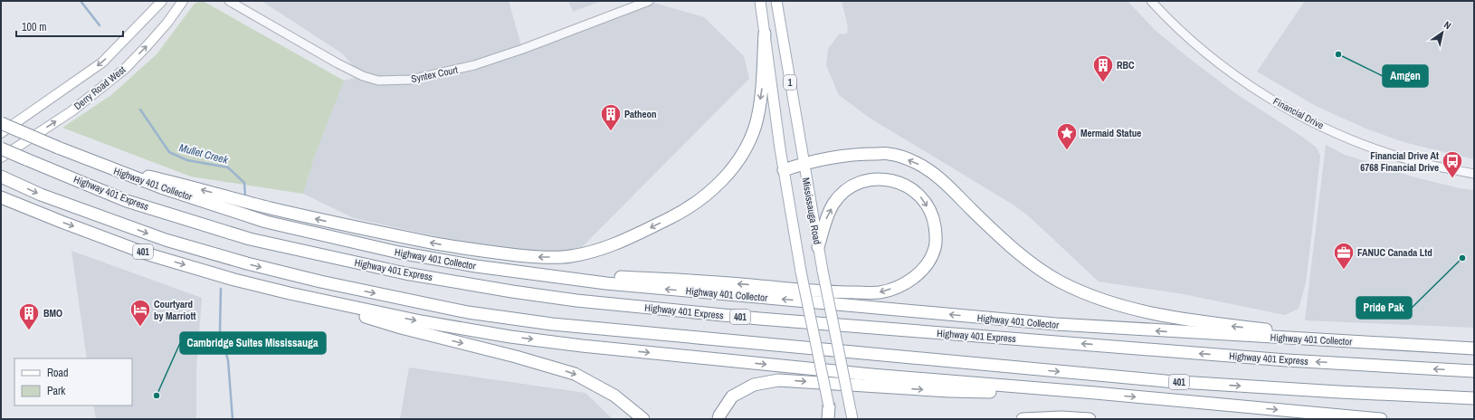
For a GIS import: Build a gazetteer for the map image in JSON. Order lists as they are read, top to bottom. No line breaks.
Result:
{"streets":{"highway":["Highway 401 Collector","Highway 401 Express","401"],"main road":["1","Derry Road West","Mississauga Road"],"street":["Syntex Court","Financial Drive"]},"water":["Mullet Creek"],"places":{"other":["Amgen","Pride Pak","Cambridge Suites Mississauga"],"building":["RBC","Patheon","BMO"],"place":["Mermaid Statue"],"bus stop":["Financial Drive At 6768 Financial Drive"],"office":["FANUC Canada Ltd"],"hotel":["Courtyard by Marriott"]},"legend":["Road","Park"],"scale_bar":"100 m","north":"top right"}
